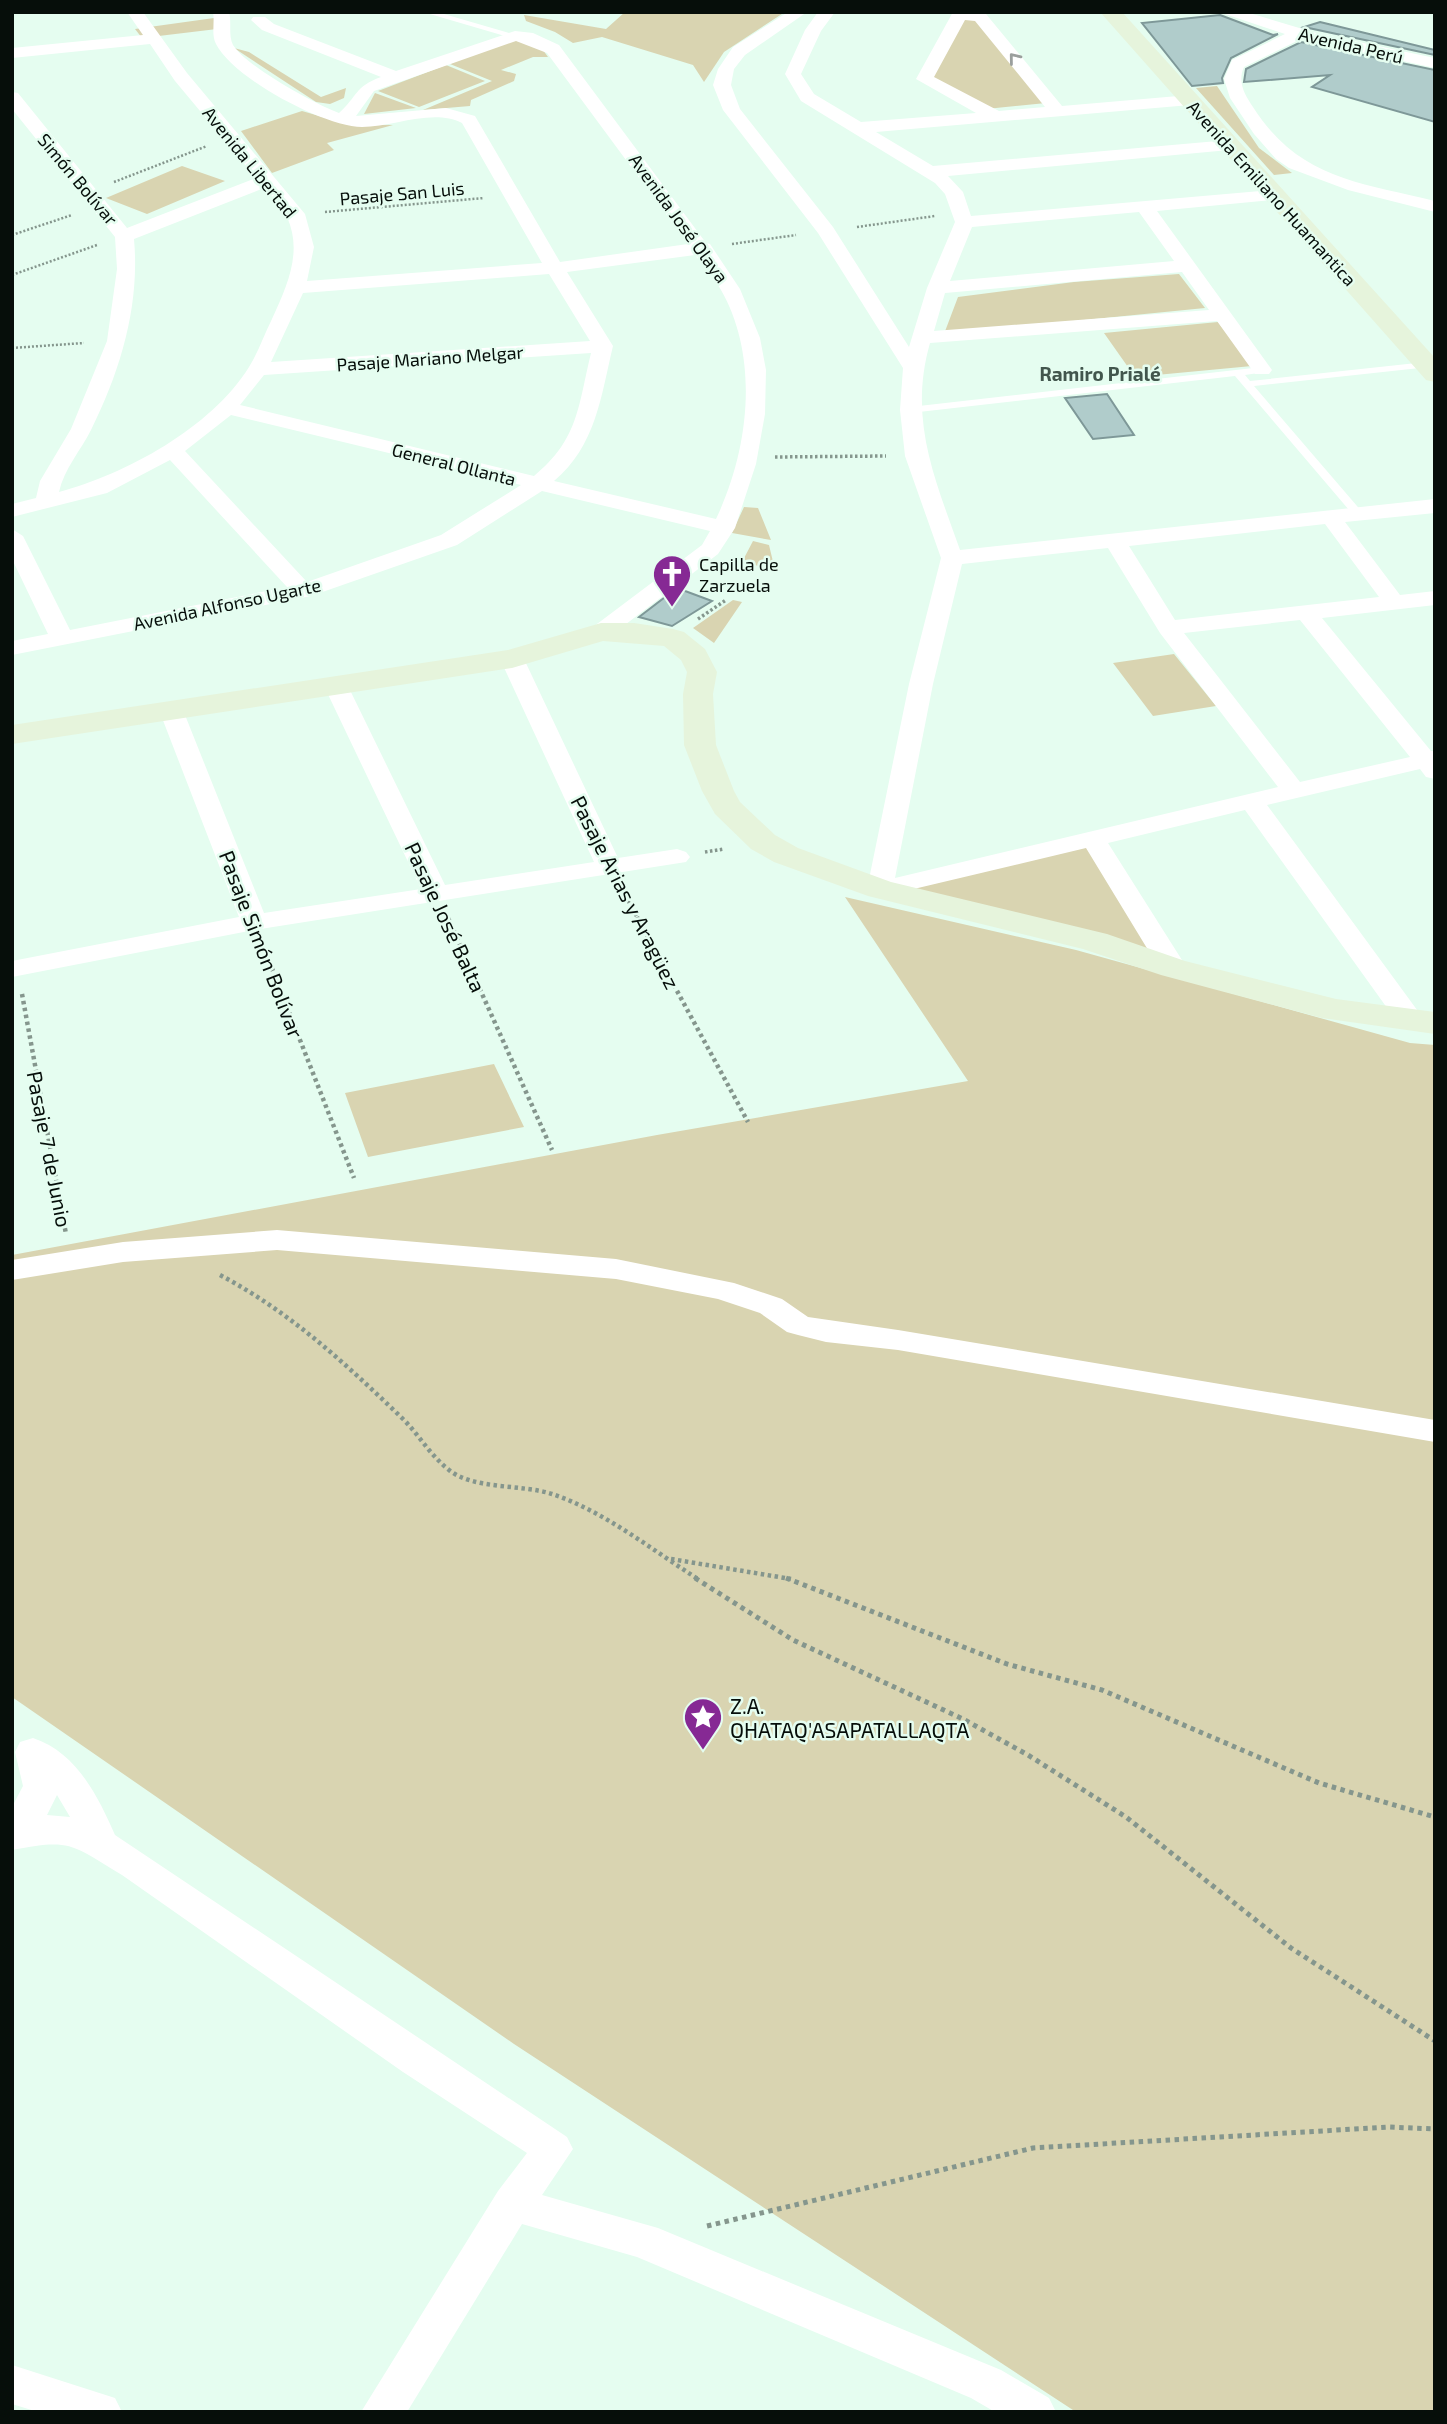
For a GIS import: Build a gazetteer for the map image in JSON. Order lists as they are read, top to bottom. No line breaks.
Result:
{"streets":{"street":["Avenida Perú","Avenida Libertad","Simón Bolívar","Avenida Emiliano Huamantica","Avenida José Olaya","Pasaje Mariano Melgar","General Ollanta","Avenida Alfonso Ugarte","Pasaje Arias y Aragüez","Pasaje José Balta","Pasaje Simón Bolívar"],"path":["Pasaje San Luis","Pasaje 7 de Junio"]},"crossings":[["Avenida Libertad","Simón Bolívar"],["Avenida Libertad","Pasaje San Luis"],["Avenida Libertad","Pasaje Mariano Melgar"],["Avenida Libertad","General Ollanta"],["Avenida José Olaya","General Ollanta"],["Pasaje Mariano Melgar","Avenida Alfonso Ugarte"],["General Ollanta","Avenida Alfonso Ugarte"]],"districts":["Ramiro Prialé"],"places":{"church":["Capilla de Zarzuela"],"place":["Z.A. QHATAQ'ASAPATALLAQTA"]}}
